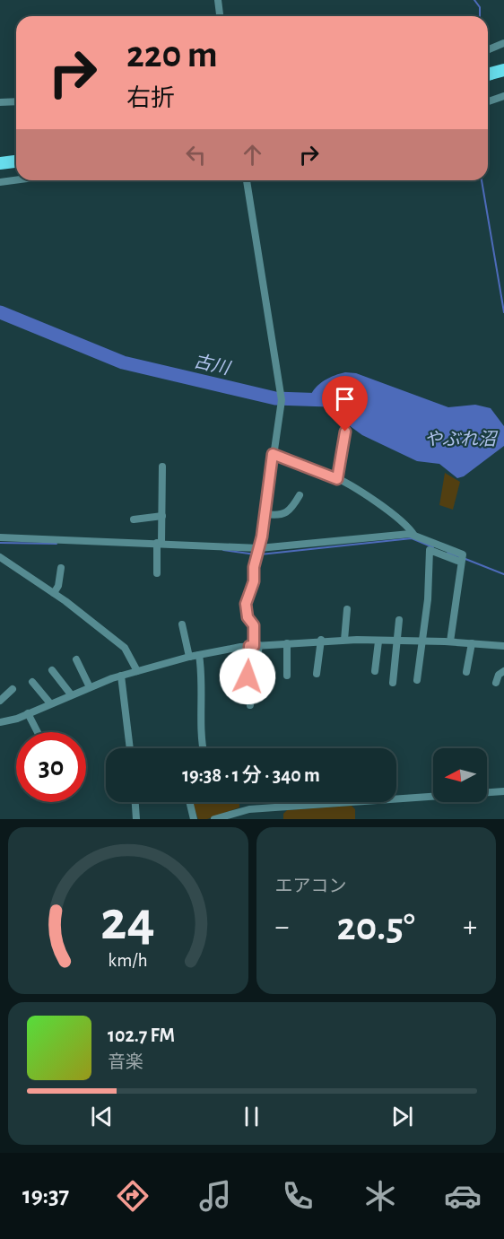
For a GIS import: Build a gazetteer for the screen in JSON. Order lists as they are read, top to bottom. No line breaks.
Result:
{"water":["古川","やぶれ沼"],"north":"left","page":{"turn":["220 m","右折"],"limit":"30","trip":"19:38 · 1 分 · 340 m","tile":"エアコン","heat":["−","20.5°","+"],"song":["102.7 FM","音楽"],"tabs":"19:37","gauge":["24","km/h"]}}
